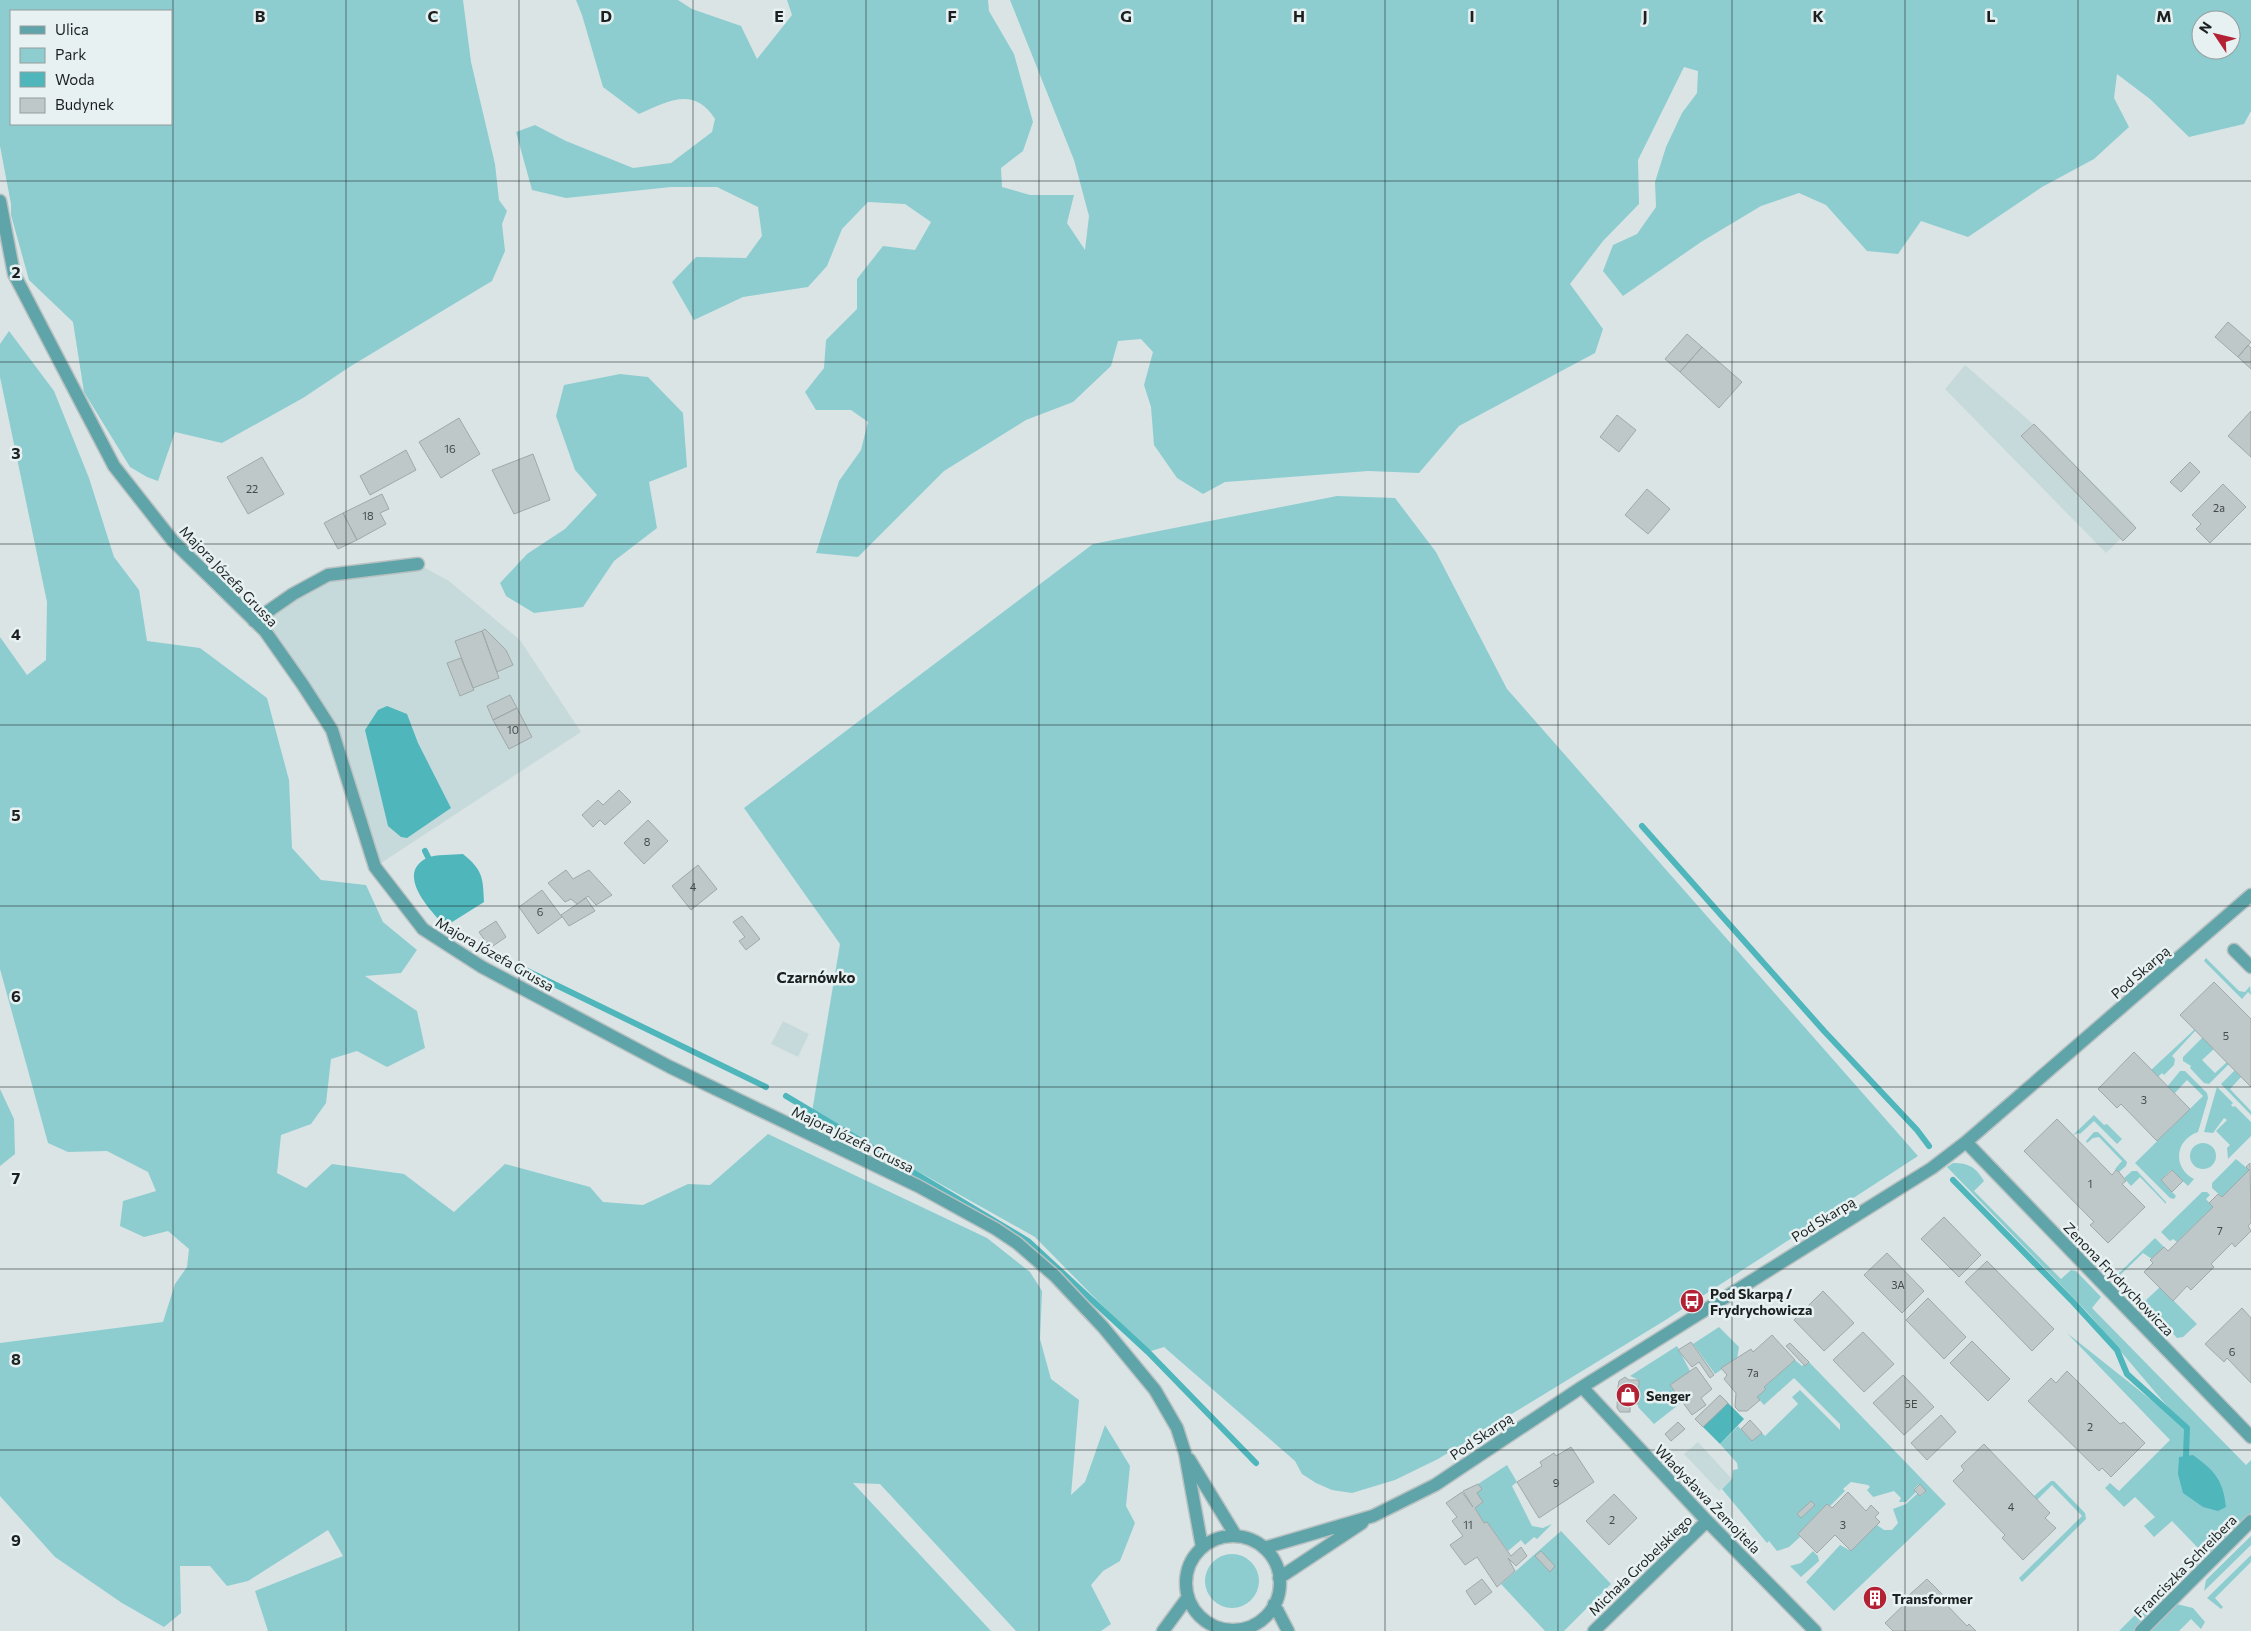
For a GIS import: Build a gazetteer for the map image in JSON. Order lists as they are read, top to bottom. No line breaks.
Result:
{"streets":{"street":["Majora Józefa Grussa","Pod Skarpą","Zenona Frydrychowicza","Władysława Żemojtela","Michała Grobelskiego","Franciszka Schreibera"]},"crossings":[["Majora Józefa Grussa","Pod Skarpą"],["Pod Skarpą","Zenona Frydrychowicza"],["Pod Skarpą","Władysława Żemojtela"],["Władysława Żemojtela","Michała Grobelskiego"]],"districts":["Czarnówko"],"places":{"bus stop":["Pod Skarpą / Frydrychowicza"],"shop":["Senger"],"building":["Transformer"]},"house_numbers":["16","22","2a","18","10","8","4","6","5","3","1","7","3A","6","7a","5E","2","9","4","2","11","3"],"legend":["Ulica","Park","Woda","Budynek"],"north":"top left","grid":{"columns":["B","C","D","E","F","G","H","I","J","K","L","M"],"rows":["2","3","4","5","6","7","8","9"]}}
